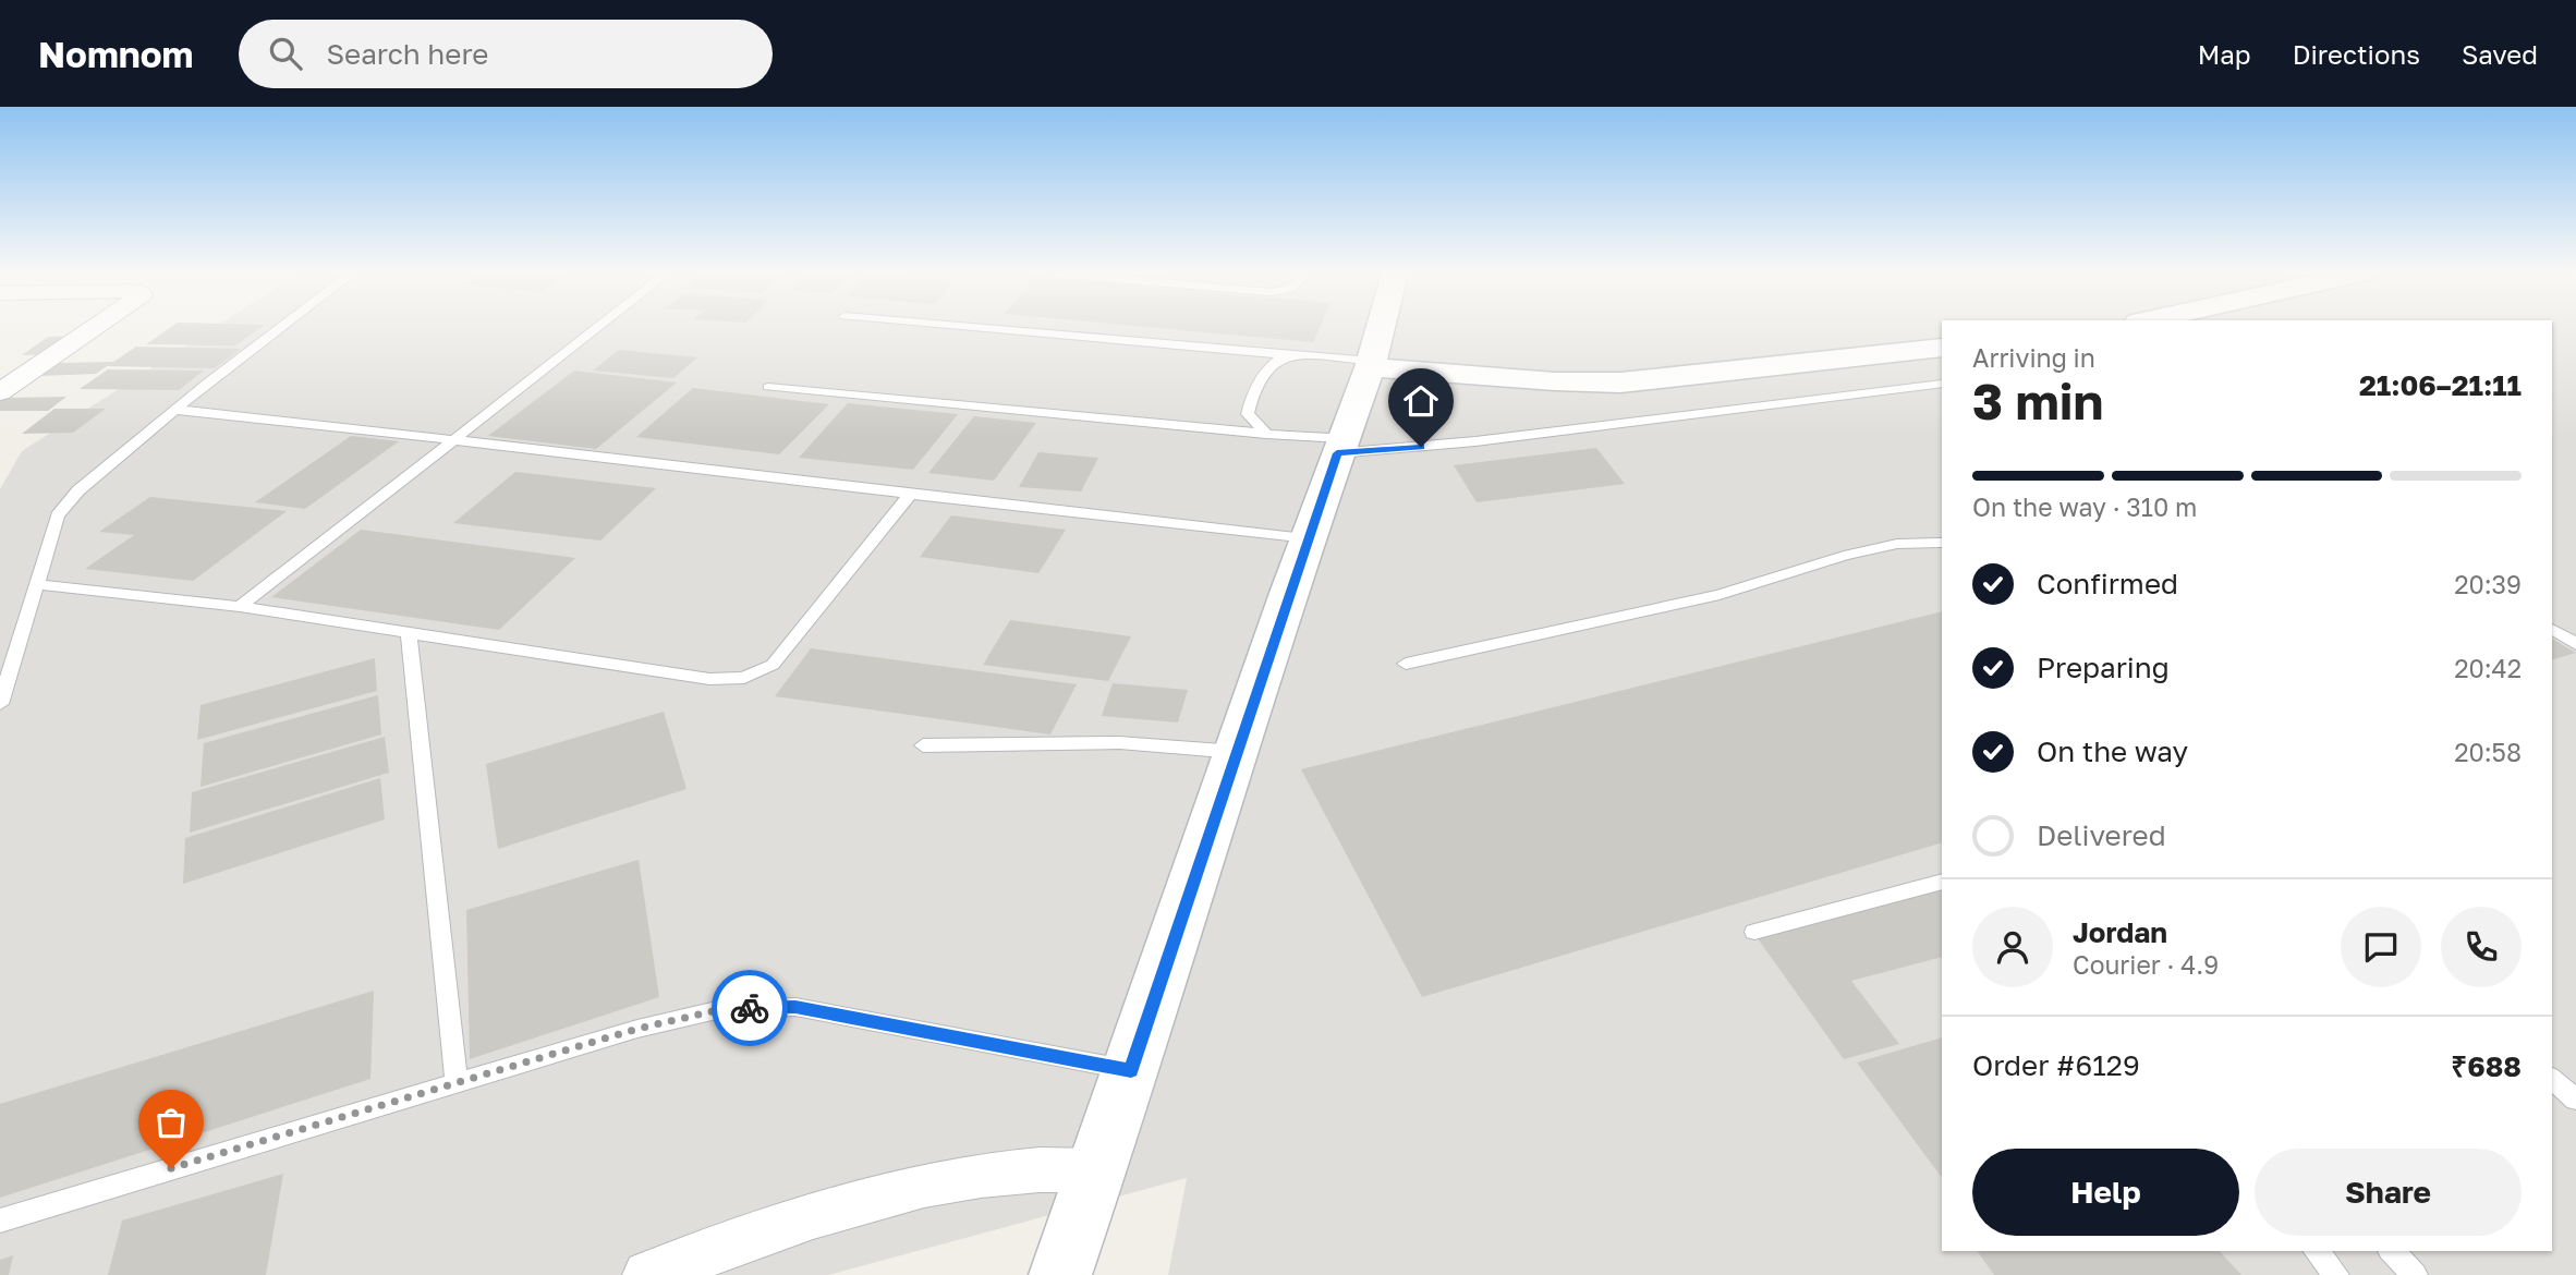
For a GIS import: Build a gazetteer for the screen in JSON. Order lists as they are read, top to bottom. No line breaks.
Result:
{"page":{"header":"Nomnom","search":"Search here","nav":["Map","Directions","Saved"],"heading":["3 min","Arriving in","21:06–21:11"],"panel":["Jordan","Courier · 4.9","Order #6129","₹688"],"bar":"On the way · 310 m","list":[["Confirmed","20:39"],["Preparing","20:42"],["On the way","20:58"],"Delivered"],"buttons":["Help","Share"]}}
